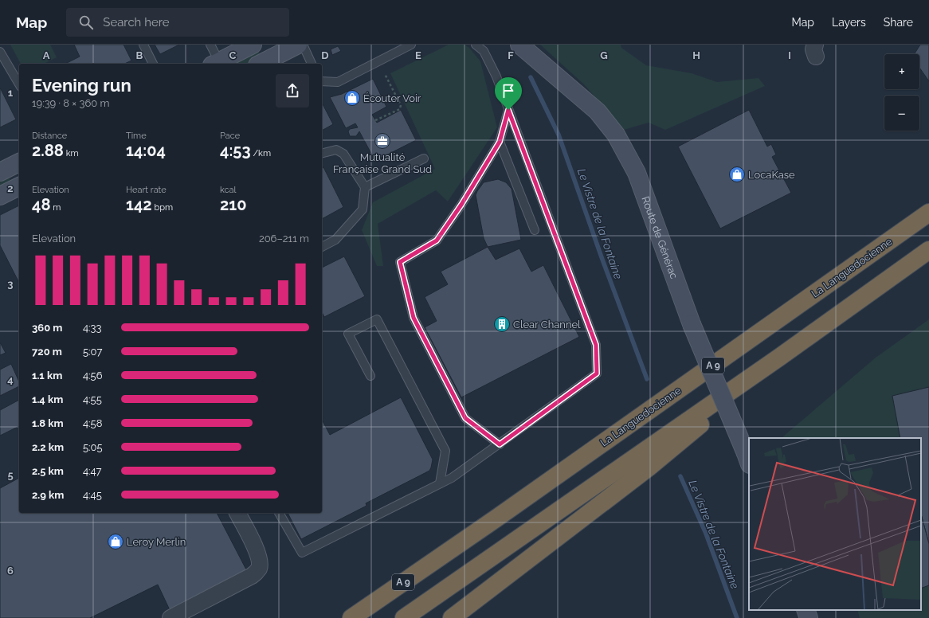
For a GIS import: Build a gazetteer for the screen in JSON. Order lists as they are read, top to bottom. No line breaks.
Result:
{"streets":{"highway":["La Languedocienne","A 9"],"main road":["Route de Générac"]},"water":["Le Vistre de la Fontaine"],"places":{"shop":["Écouter Voir","LocaKase","Leroy Merlin"],"office":["Mutualité Française Grand Sud"],"building":["Clear Channel"]},"page":{"header":"Map","search":"Search here","nav":["Map","Layers","Share"],"map_buttons":["+","−"],"heading":["Evening run","19:39 · 8 × 360 m"],"stats":[["Distance","2.88 km"],["Time","14:04"],["Pace","4:53 /km"],["Elevation","48 m"],["Heart rate","142 bpm"],["kcal","210"]],"chart":["Elevation","206–211 m"],"list":[{"name":"360 m","note":"4:33"},{"name":"720 m","note":"5:07"},{"name":"1.1 km","note":"4:56"},{"name":"1.4 km","note":"4:55"},{"name":"1.8 km","note":"4:58"},{"name":"2.2 km","note":"5:05"},{"name":"2.5 km","note":"4:47"},{"name":"2.9 km","note":"4:45"}]},"grid":{"columns":["A","B","C","D","E","F","G","H","I"],"rows":["1","2","3","4","5","6"]}}
